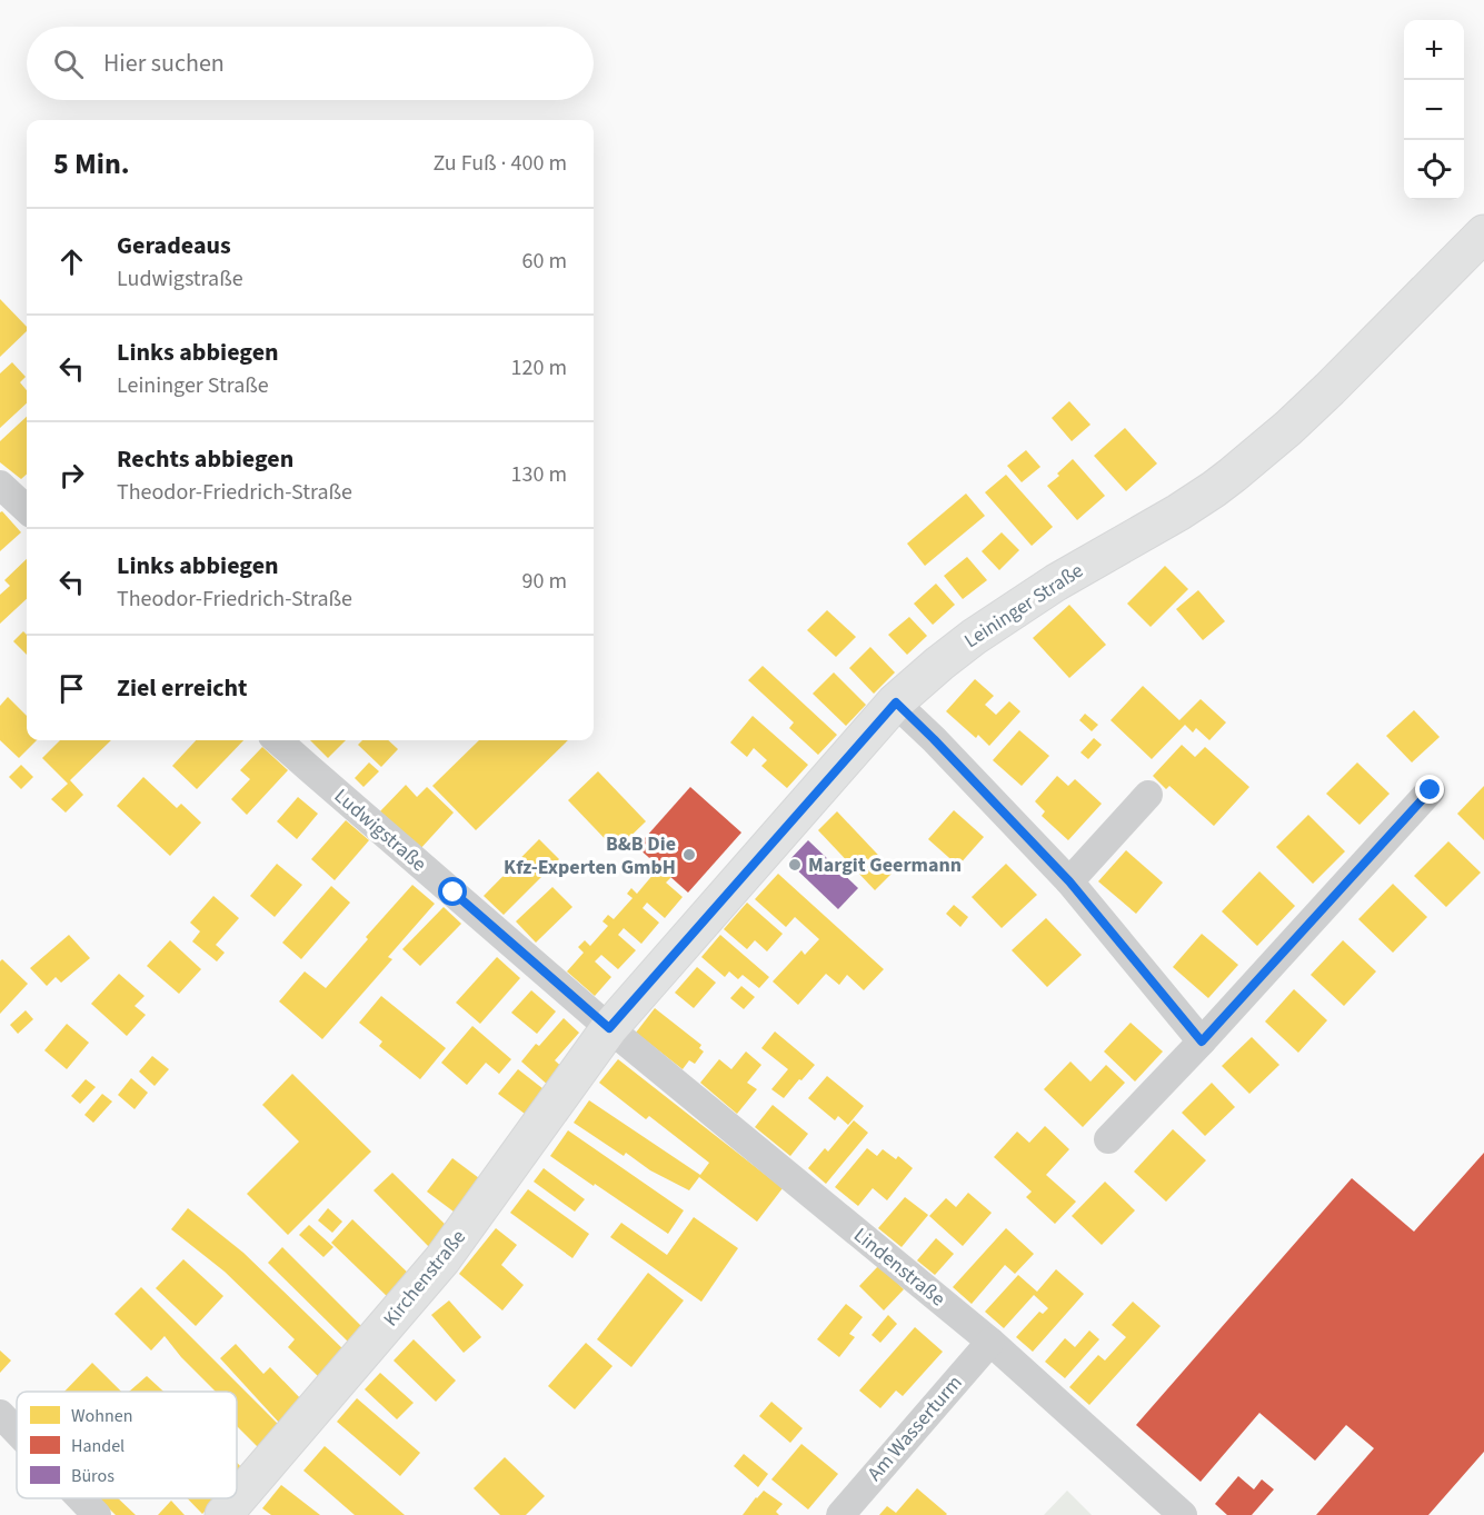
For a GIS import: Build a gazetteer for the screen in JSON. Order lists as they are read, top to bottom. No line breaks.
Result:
{"streets":{"street":["Leininger Straße","Ludwigstraße","Lindenstraße","Kirchenstraße","Am Wasserturm"]},"crossings":[["Leininger Straße","Ludwigstraße"],["Leininger Straße","Lindenstraße"],["Leininger Straße","Kirchenstraße"],["Ludwigstraße","Lindenstraße"],["Ludwigstraße","Kirchenstraße"],["Lindenstraße","Kirchenstraße"],["Lindenstraße","Am Wasserturm"]],"places":["B&B Die Kfz-Experten GmbH","Margit Geermann"],"legend":["Wohnen","Handel","Büros"],"page":{"map_buttons":["+","−"],"search":"Hier suchen","heading":["5 Min.","Zu Fuß · 400 m"],"list":[["Geradeaus","Ludwigstraße","60 m"],["Links abbiegen","Leininger Straße","120 m"],["Rechts abbiegen","Theodor-Friedrich-Straße","130 m"],["Links abbiegen","Theodor-Friedrich-Straße","90 m"],"Ziel erreicht"]}}
